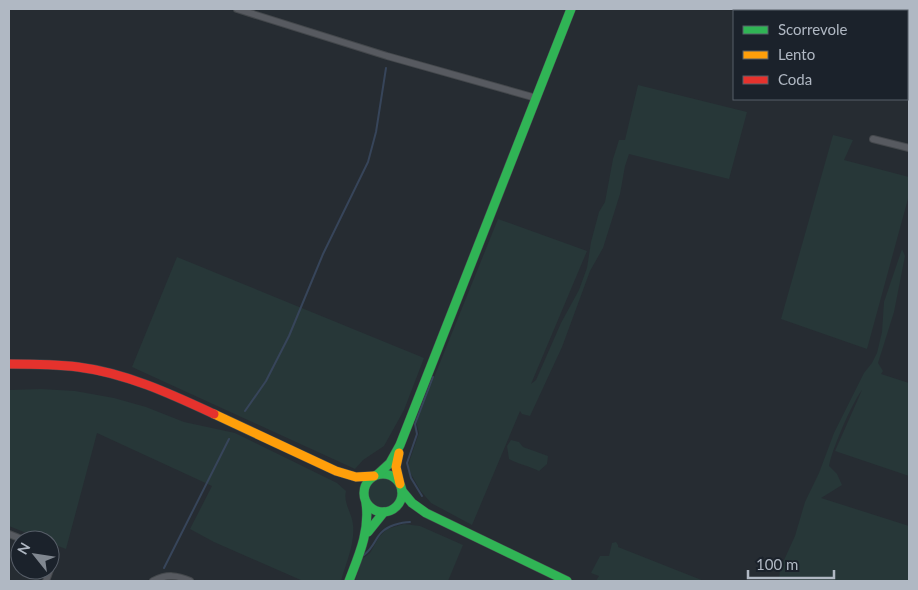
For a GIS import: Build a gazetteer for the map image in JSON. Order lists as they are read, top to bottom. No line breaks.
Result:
{"legend":["Scorrevole","Lento","Coda"],"scale_bar":"100 m","north":"top left"}
